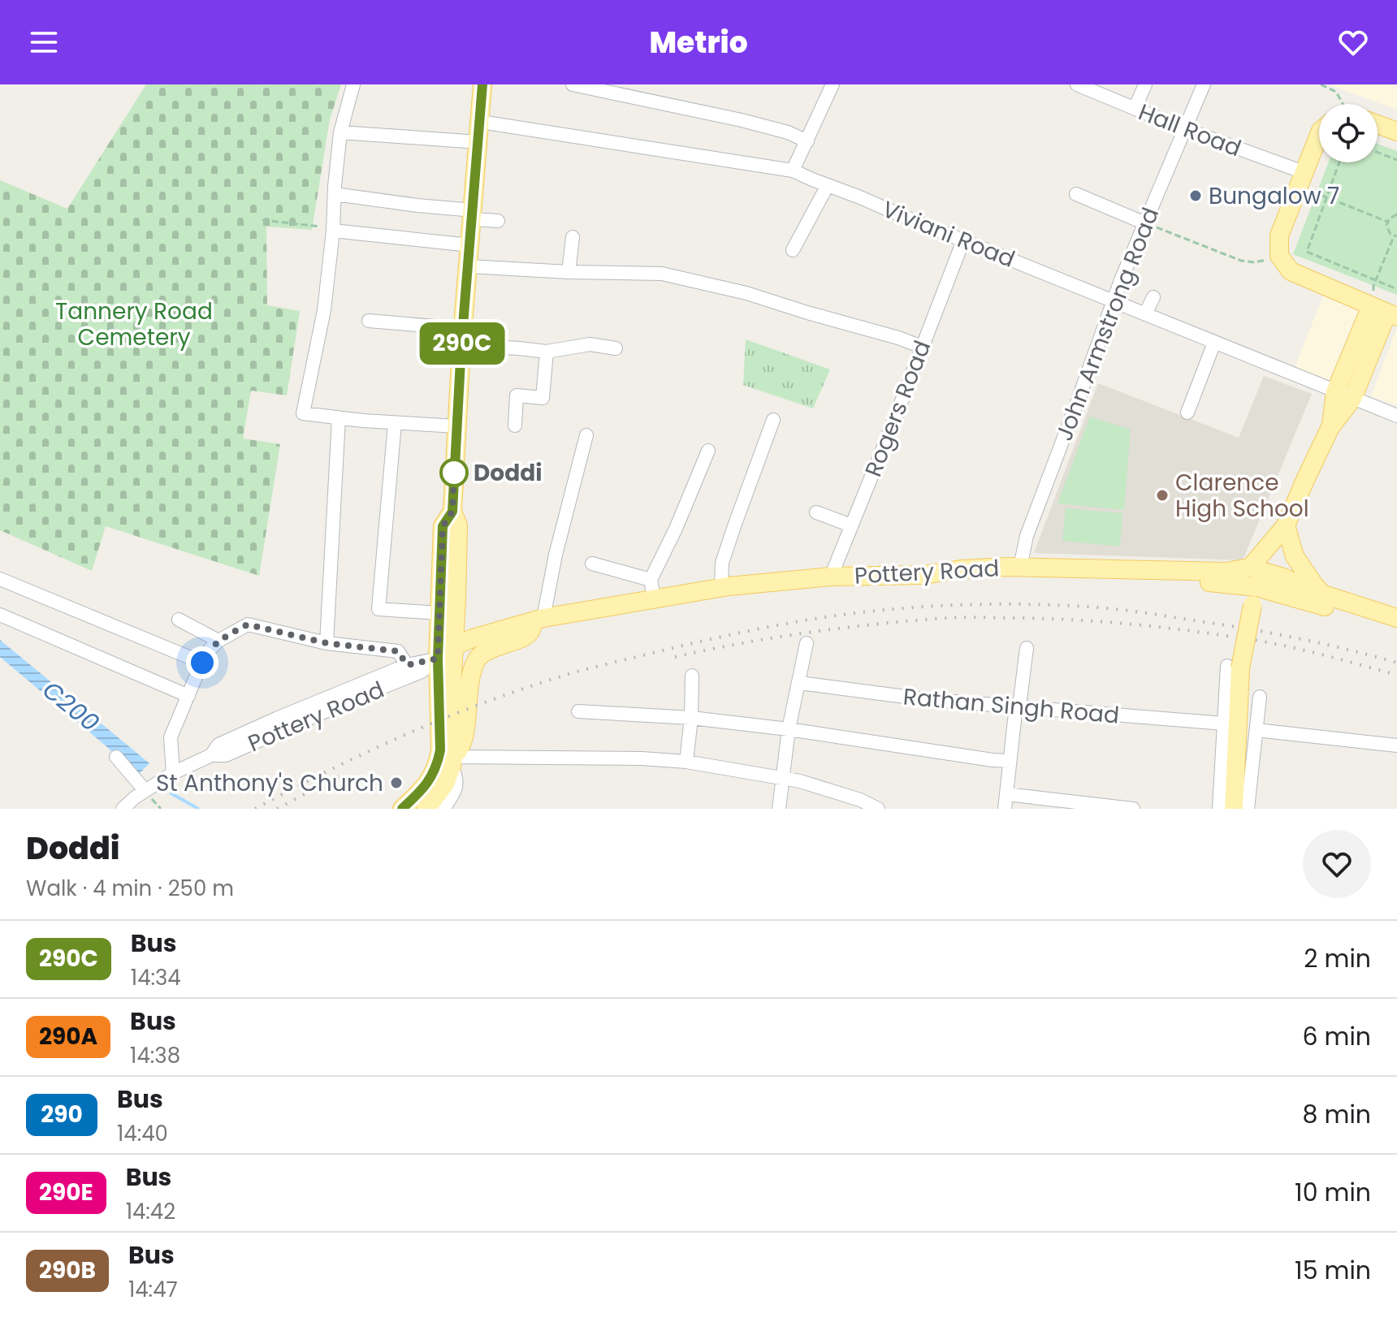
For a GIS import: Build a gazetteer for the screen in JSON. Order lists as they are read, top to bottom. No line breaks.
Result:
{"streets":{"main road":["Pottery Road"],"street":["Hall Road","Viviani Road","John Armstrong Road","Rogers Road","Rathan Singh Road"]},"crossings":[["Hall Road","John Armstrong Road"],["Viviani Road","John Armstrong Road"],["Viviani Road","Rogers Road"],["John Armstrong Road","Pottery Road"],["Rogers Road","Pottery Road"]],"water":["C200"],"parks":["Tannery Road Cemetery"],"places":["Bungalow 7","Doddi","Clarence High School","St Anthony's Church"],"lines":["bus line 290C"],"page":{"header":"Metrio","on_map":"290C","heading":["Doddi","Walk · 4 min · 250 m"],"list":[{"mark":"290C","name":"Bus","note":"14:34","value":"2 min"},{"mark":"290A","name":"Bus","note":"14:38","value":"6 min"},{"mark":"290","name":"Bus","note":"14:40","value":"8 min"},{"mark":"290E","name":"Bus","note":"14:42","value":"10 min"},{"mark":"290B","name":"Bus","note":"14:47","value":"15 min"}]}}
